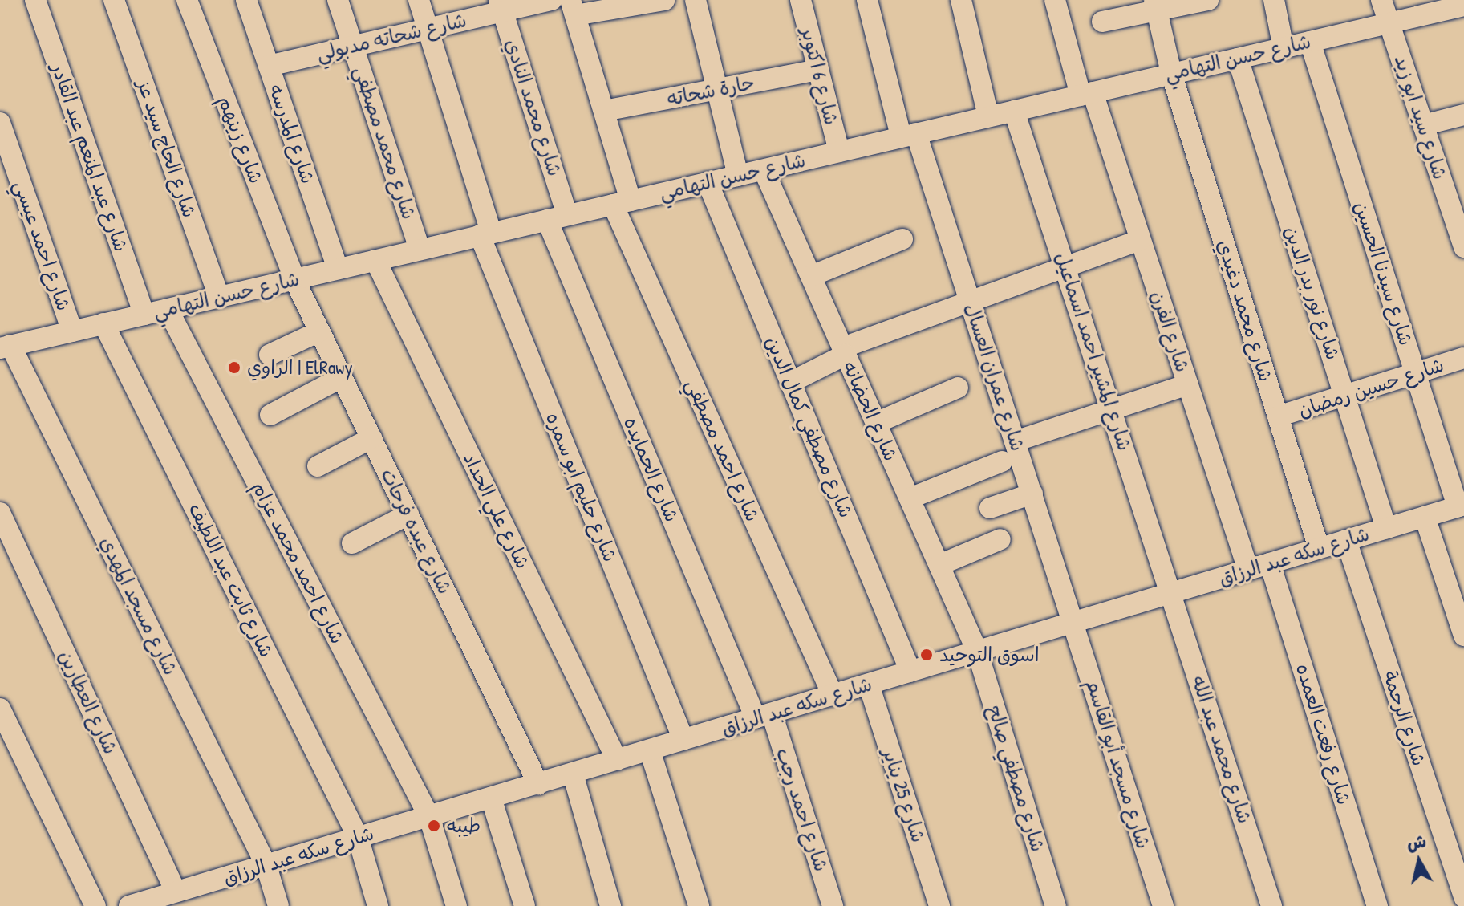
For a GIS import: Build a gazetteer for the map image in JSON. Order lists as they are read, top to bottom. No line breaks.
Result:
{"streets":{"street":["شارع شحاته مدبولي","شارع حسن التهامي","شارع 6 اكتوبر","حارة شحاته","شارع محمد النادي","شارع سيد ابو زيد","شارع المدرسه","شارع زينهم","شارع محمد مصطفي","شارع الحاج سيد عز","شارع عبد المنعم عبد القادر","شارع احمد عيسي","شارع سيدنا الحسين","شارع نور بدر الدين","شارع محمد دغيدي","شارع الفرن","شارع المشير احمد اسماعيل","شارع عمران العسال","شارع حسين رمضان","شارع الحضانه","شارع مصطفي كمال الدين","شارع احمد مصطفي","شارع الحمايده","شارع حليم ابو سمره","شارع علي الحداد","شارع عبده فرحات","شارع سكه عبد الرزاق","شارع احمد محمد عزام","شارع ثابت عبد اللطيف","شارع مسجد المهدي","شارع العطارين","شارع الرحمة","شارع رفعت العمده","شارع محمد عبد الله","شارع مسجد أبو القاسم","شارع مصطفي صالح","شارع 25 يناير","شارع احمد رجب"]},"crossings":[["شارع شحاته مدبولي","شارع محمد النادي"],["شارع شحاته مدبولي","شارع المدرسه"],["شارع شحاته مدبولي","شارع محمد مصطفي"],["شارع شحاته مدبولي","شارع حليم ابو سمره"],["شارع حسن التهامي","شارع 6 اكتوبر"],["شارع حسن التهامي","شارع محمد النادي"],["شارع حسن التهامي","شارع سيد ابو زيد"],["شارع حسن التهامي","شارع المدرسه"],["شارع حسن التهامي","شارع زينهم"],["شارع حسن التهامي","شارع محمد مصطفي"],["شارع حسن التهامي","شارع الحاج سيد عز"],["شارع حسن التهامي","شارع عبد المنعم عبد القادر"],["شارع حسن التهامي","شارع احمد عيسي"],["شارع حسن التهامي","شارع سيدنا الحسين"],["شارع حسن التهامي","شارع نور بدر الدين"],["شارع حسن التهامي","شارع محمد دغيدي"],["شارع حسن التهامي","شارع الفرن"],["شارع حسن التهامي","شارع المشير احمد اسماعيل"],["شارع حسن التهامي","شارع عمران العسال"],["شارع حسن التهامي","شارع الحضانه"],["شارع حسن التهامي","شارع مصطفي كمال الدين"],["شارع حسن التهامي","شارع احمد مصطفي"],["شارع حسن التهامي","شارع الحمايده"],["شارع حسن التهامي","شارع حليم ابو سمره"],["شارع حسن التهامي","شارع علي الحداد"],["شارع حسن التهامي","شارع عبده فرحات"],["شارع حسن التهامي","شارع احمد محمد عزام"],["شارع حسن التهامي","شارع ثابت عبد اللطيف"],["شارع حسن التهامي","شارع مسجد المهدي"],["شارع 6 اكتوبر","حارة شحاته"],["حارة شحاته","شارع احمد مصطفي"],["شارع محمد النادي","شارع الحمايده"],["شارع زينهم","شارع عبده فرحات"],["شارع سيدنا الحسين","شارع حسين رمضان"],["شارع سيدنا الحسين","شارع سكه عبد الرزاق"],["شارع نور بدر الدين","شارع حسين رمضان"],["شارع نور بدر الدين","شارع سكه عبد الرزاق"],["شارع محمد دغيدي","شارع حسين رمضان"],["شارع محمد دغيدي","شارع سكه عبد الرزاق"],["شارع الفرن","شارع سكه عبد الرزاق"],["شارع المشير احمد اسماعيل","شارع سكه عبد الرزاق"],["شارع المشير احمد اسماعيل","شارع محمد عبد الله"],["شارع عمران العسال","شارع سكه عبد الرزاق"],["شارع عمران العسال","شارع مسجد أبو القاسم"],["شارع الحضانه","شارع سكه عبد الرزاق"],["شارع الحضانه","شارع مصطفي صالح"],["شارع مصطفي كمال الدين","شارع سكه عبد الرزاق"],["شارع احمد مصطفي","شارع سكه عبد الرزاق"],["شارع الحمايده","شارع سكه عبد الرزاق"],["شارع الحمايده","شارع احمد رجب"],["شارع حليم ابو سمره","شارع سكه عبد الرزاق"],["شارع علي الحداد","شارع سكه عبد الرزاق"],["شارع عبده فرحات","شارع سكه عبد الرزاق"],["شارع سكه عبد الرزاق","شارع احمد محمد عزام"],["شارع سكه عبد الرزاق","شارع ثابت عبد اللطيف"],["شارع سكه عبد الرزاق","شارع مسجد المهدي"],["شارع سكه عبد الرزاق","شارع العطارين"],["شارع سكه عبد الرزاق","شارع الرحمة"],["شارع سكه عبد الرزاق","شارع رفعت العمده"],["شارع سكه عبد الرزاق","شارع محمد عبد الله"],["شارع سكه عبد الرزاق","شارع مسجد أبو القاسم"],["شارع سكه عبد الرزاق","شارع مصطفي صالح"],["شارع سكه عبد الرزاق","شارع 25 يناير"],["شارع سكه عبد الرزاق","شارع احمد رجب"]],"places":["الراوي | ElRawy","اسوق التوحيد","طيبه"],"north":"top"}
